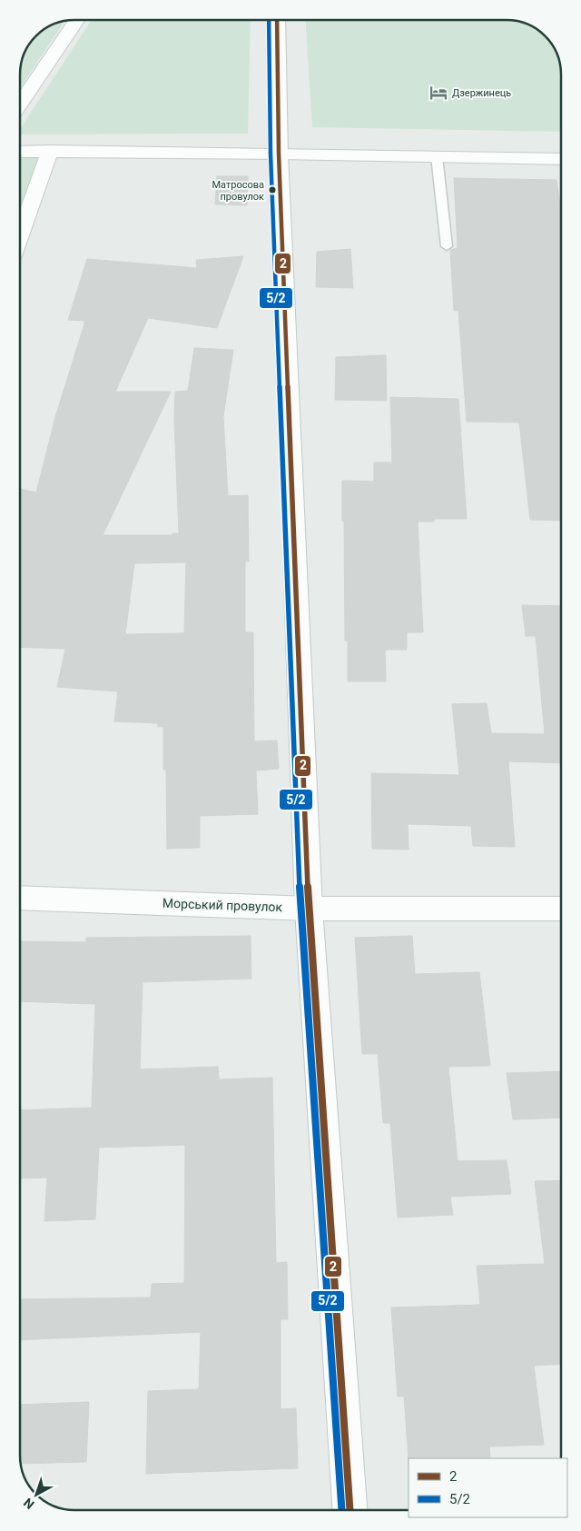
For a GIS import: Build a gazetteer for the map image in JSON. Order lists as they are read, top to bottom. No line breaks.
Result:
{"streets":{"main road":["Морський провулок"]},"places":{"hotel":["Дзержинець"],"other":["Матросова провулок"]},"lines":["transit line 5/2","transit line 2"],"legend":["2","5/2"],"north":"bottom left"}
